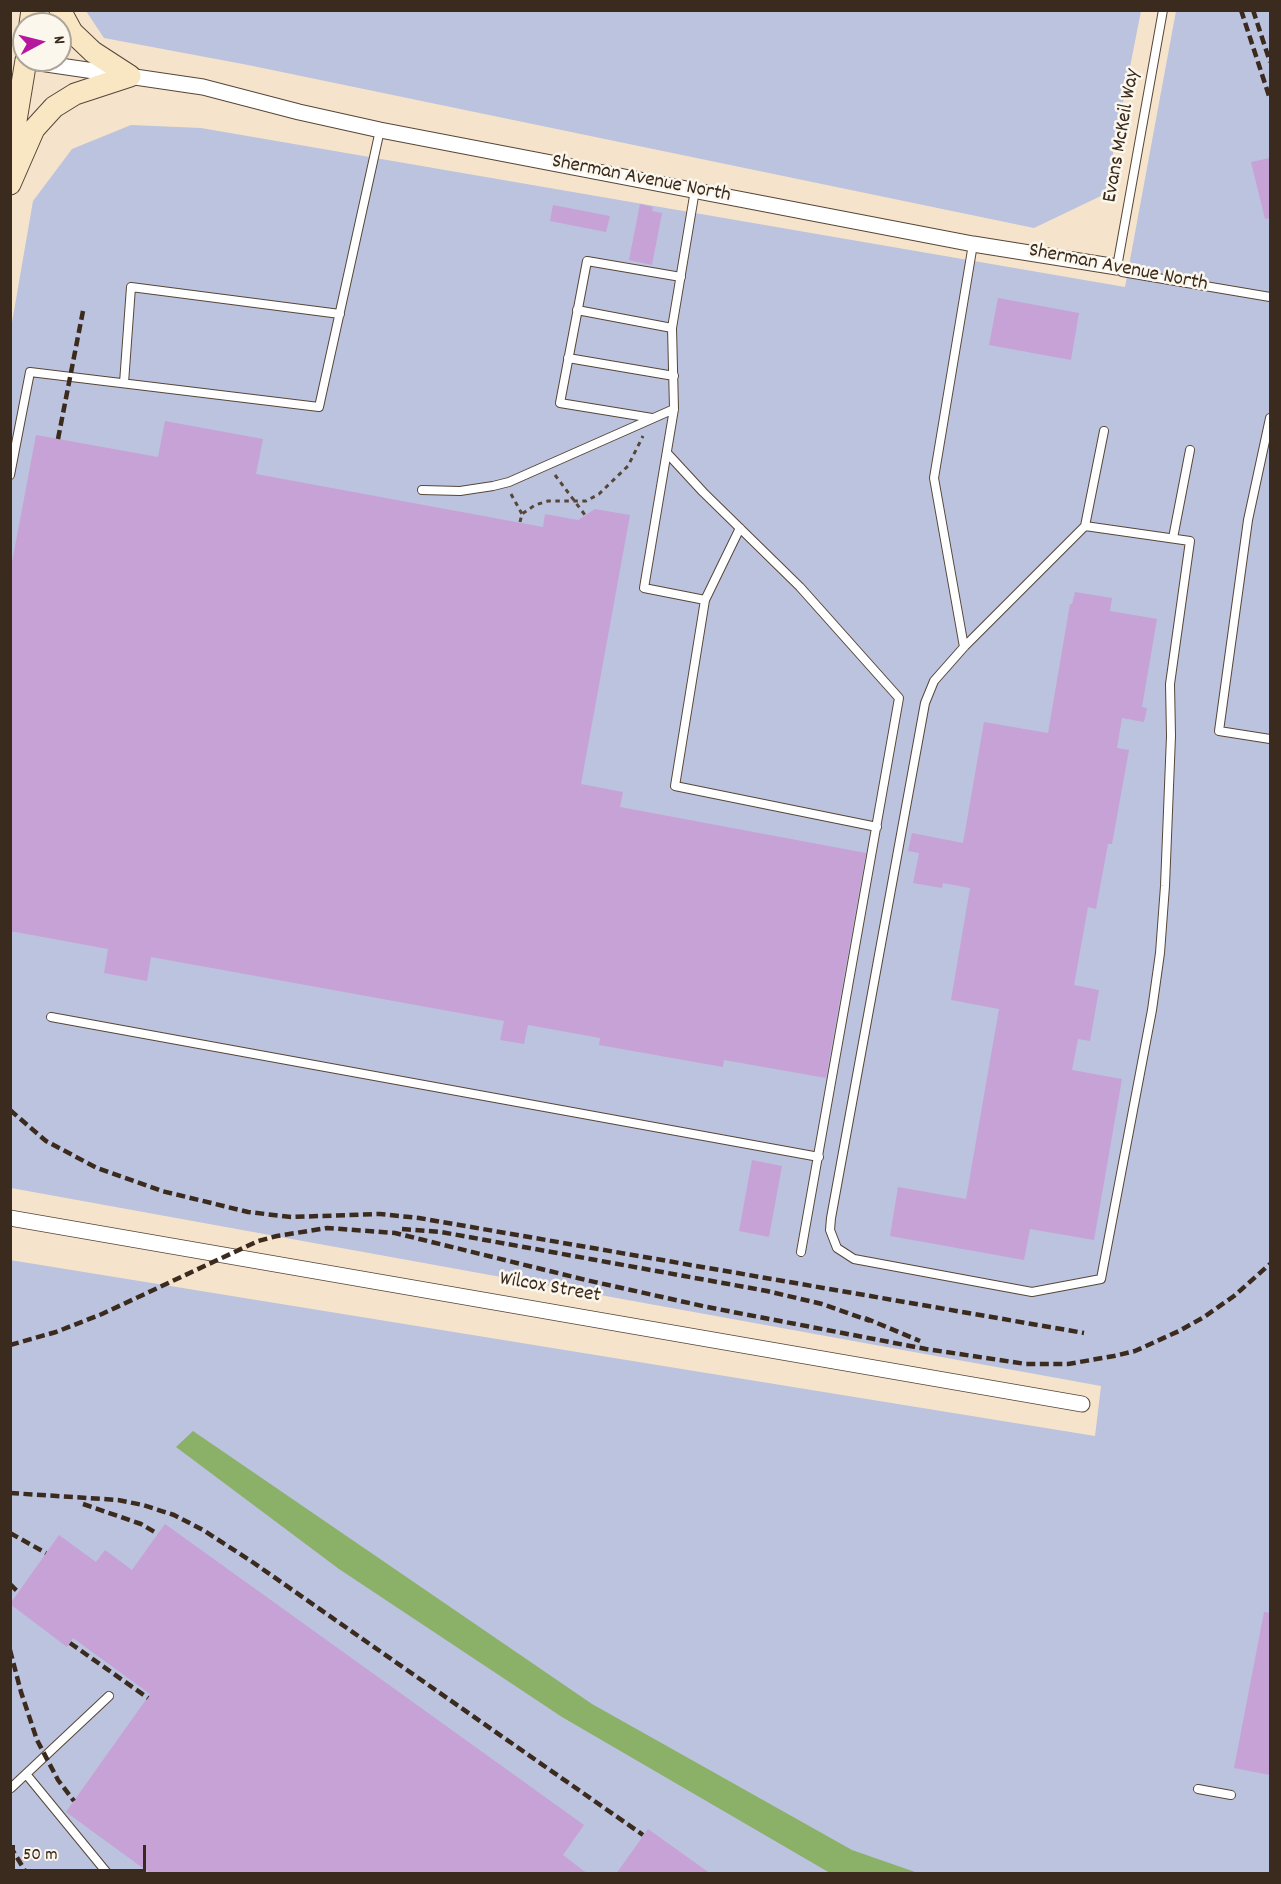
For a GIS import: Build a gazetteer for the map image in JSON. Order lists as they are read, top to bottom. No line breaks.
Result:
{"streets":{"street":["Sherman Avenue North","Wilcox Street"],"lane":["Evans McKeil Way"]},"crossings":[["Evans McKeil Way","Sherman Avenue North"]],"scale_bar":"50 m","north":"right"}
